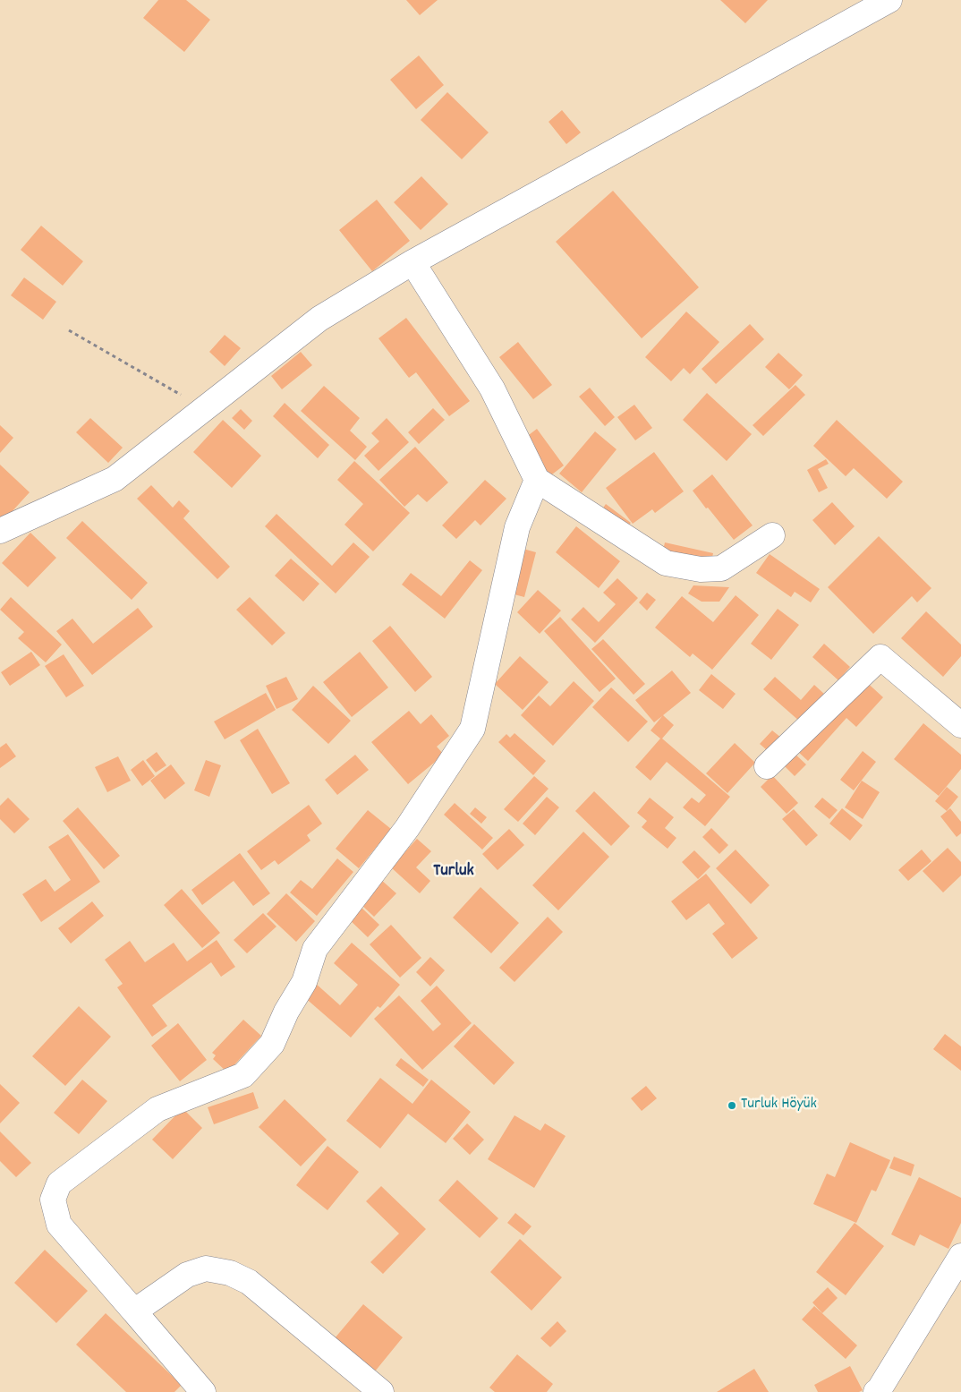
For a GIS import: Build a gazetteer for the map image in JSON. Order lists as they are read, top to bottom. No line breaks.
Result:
{"districts":["Turluk"],"places":["Turluk Höyük"]}
